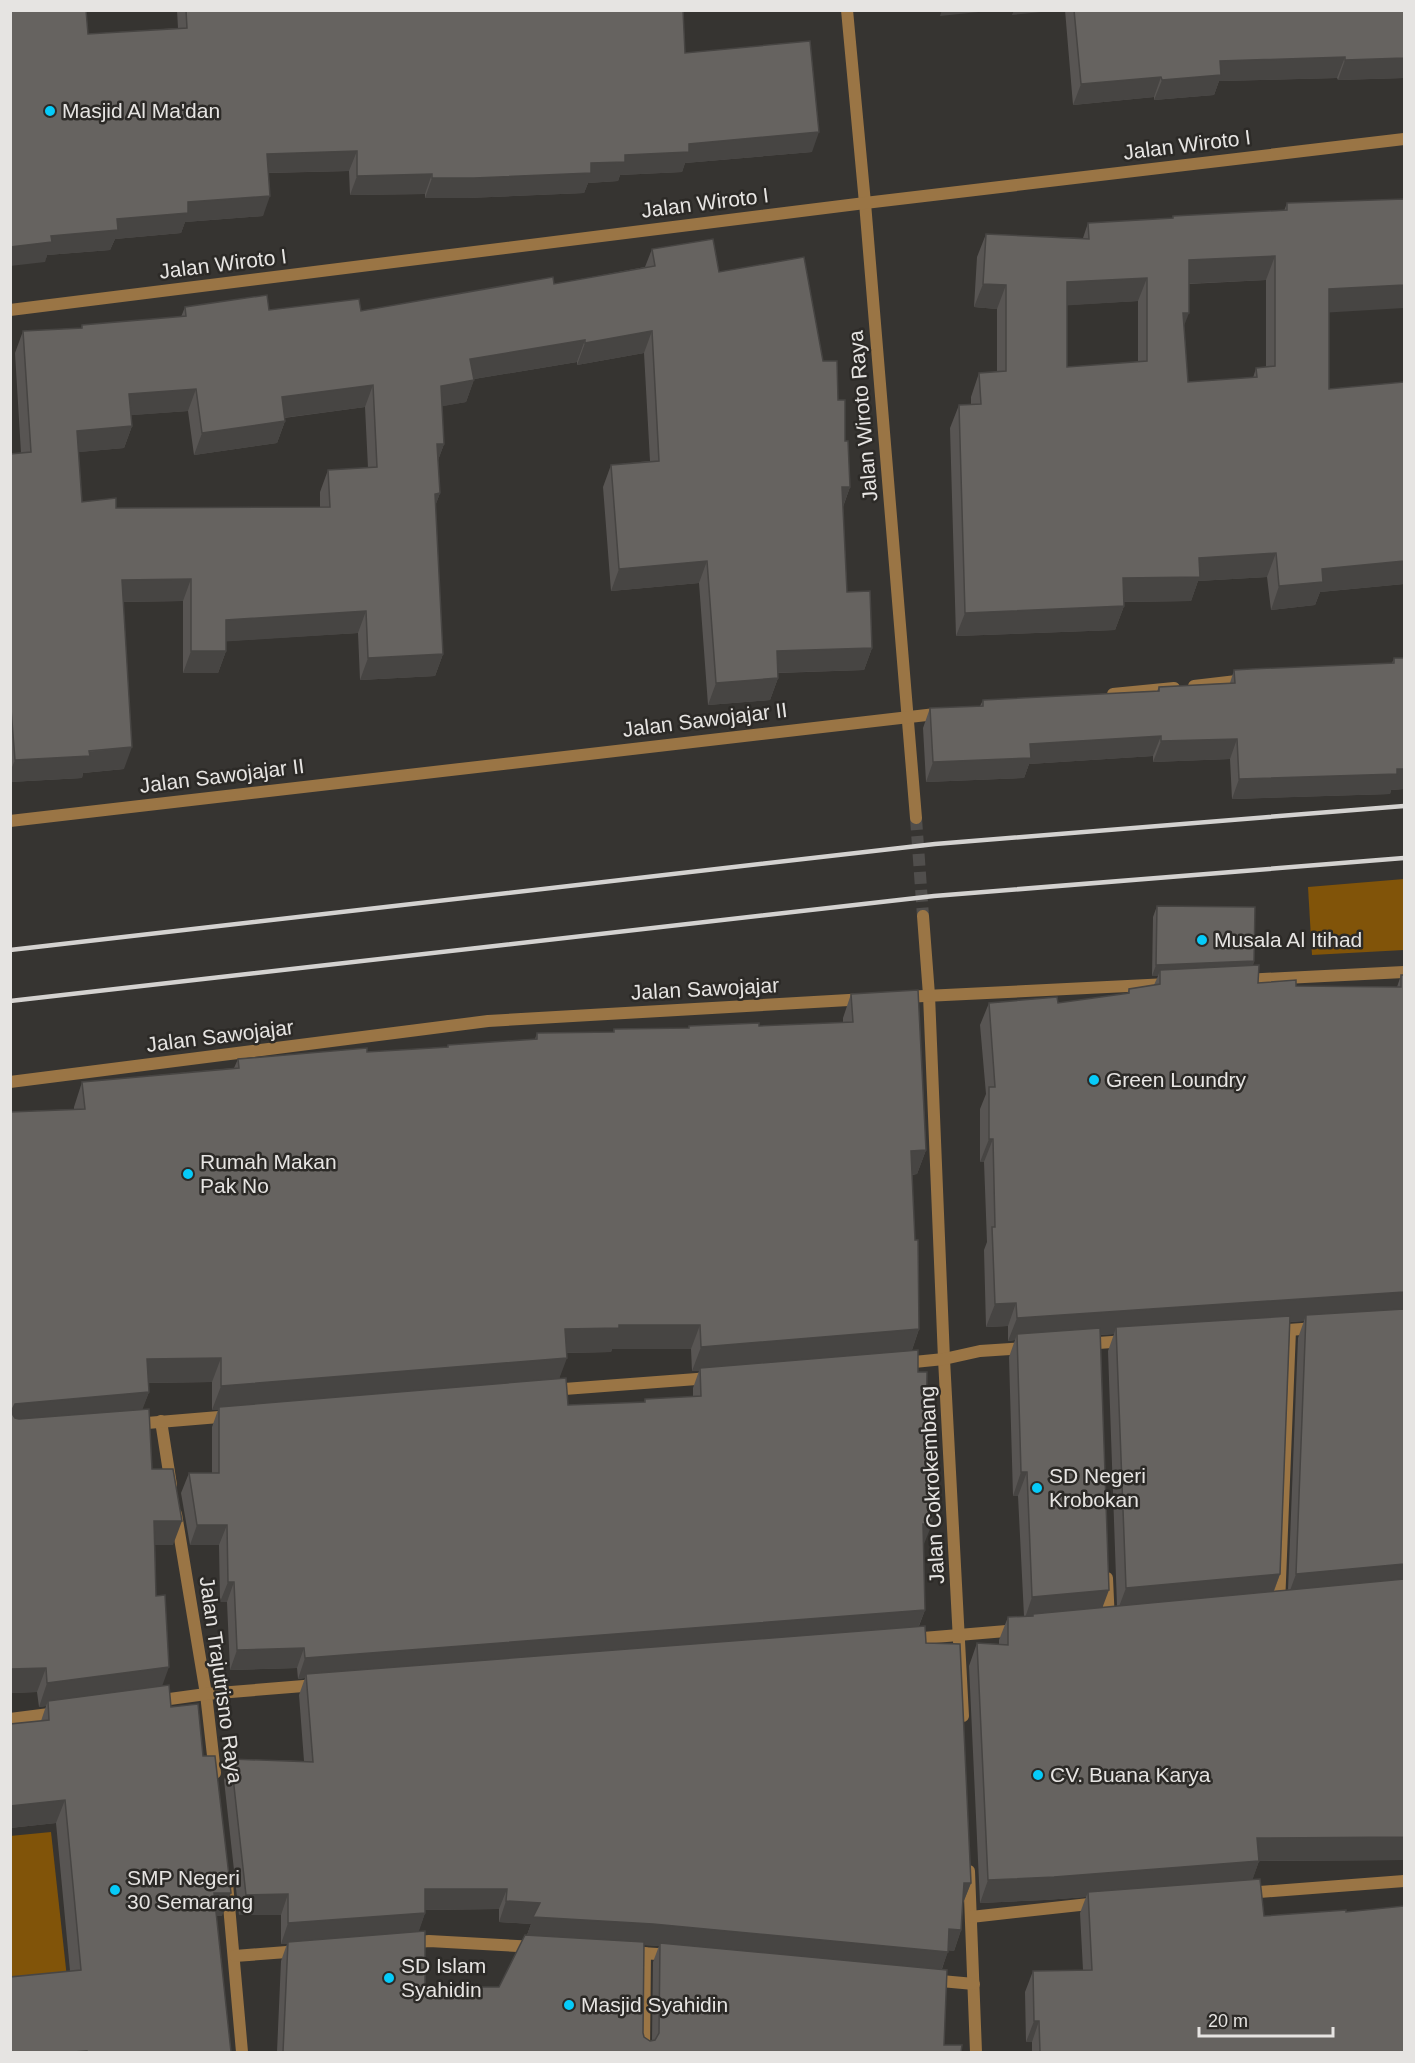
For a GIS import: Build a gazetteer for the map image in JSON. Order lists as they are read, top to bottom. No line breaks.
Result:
{"streets":{"street":["Jalan Wiroto I","Jalan Wiroto Raya","Jalan Sawojajar II","Jalan Sawojajar","Jalan Cokrokembang","Jalan Trajutrisno Raya"]},"crossings":[["Jalan Wiroto I","Jalan Wiroto Raya"],["Jalan Wiroto Raya","Jalan Sawojajar II"],["Jalan Sawojajar","Jalan Cokrokembang"]],"places":["Masjid Al Ma'dan","Musala Al Itihad","Green Loundry","Rumah Makan Pak No","SD Negeri Krobokan","CV. Buana Karya","SMP Negeri 30 Semarang","SD Islam Syahidin","Masjid Syahidin"],"scale_bar":"20 m"}
